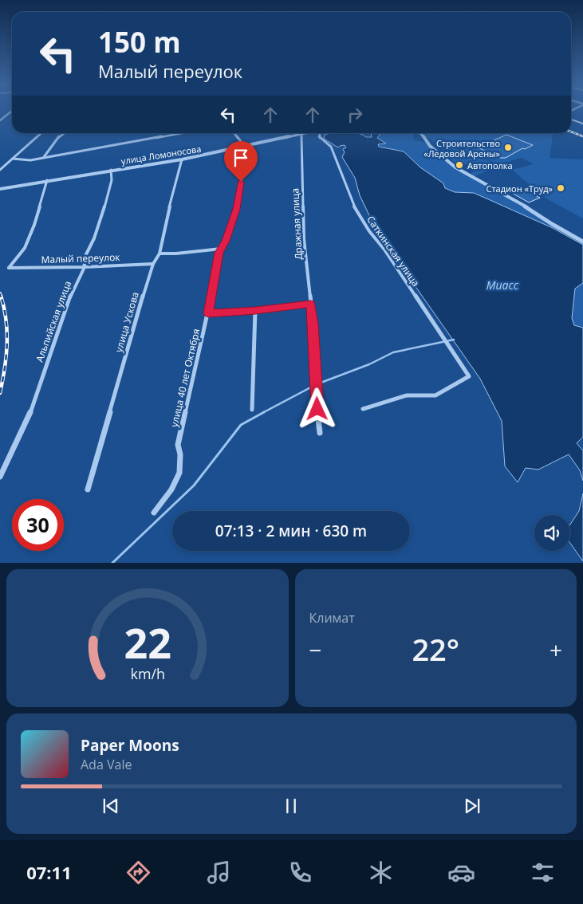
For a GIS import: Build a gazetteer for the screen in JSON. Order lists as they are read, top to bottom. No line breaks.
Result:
{"streets":{"street":["улица Ломоносова","Дражная улица","Саткинская улица","Малый переулок","Альпийская улица","улица Ускова","улица 40 лет Октября"]},"crossings":[["улица Ломоносова","Дражная улица"],["улица Ломоносова","Малый переулок"],["улица Ломоносова","Альпийская улица"],["улица Ломоносова","улица Ускова"],["улица Ломоносова","улица 40 лет Октября"],["Малый переулок","Альпийская улица"],["Малый переулок","улица Ускова"]],"water":["Миасс"],"places":["Строительство «Ледовой Арены»","Автополка","Стадион «Труд»"],"page":{"turn":["150 m","Малый переулок"],"limit":"30","trip":"07:13 · 2 мин · 630 m","tile":"Климат","heat":["−","22°","+"],"song":["Paper Moons","Ada Vale"],"tabs":"07:11","gauge":["22","km/h"]}}
